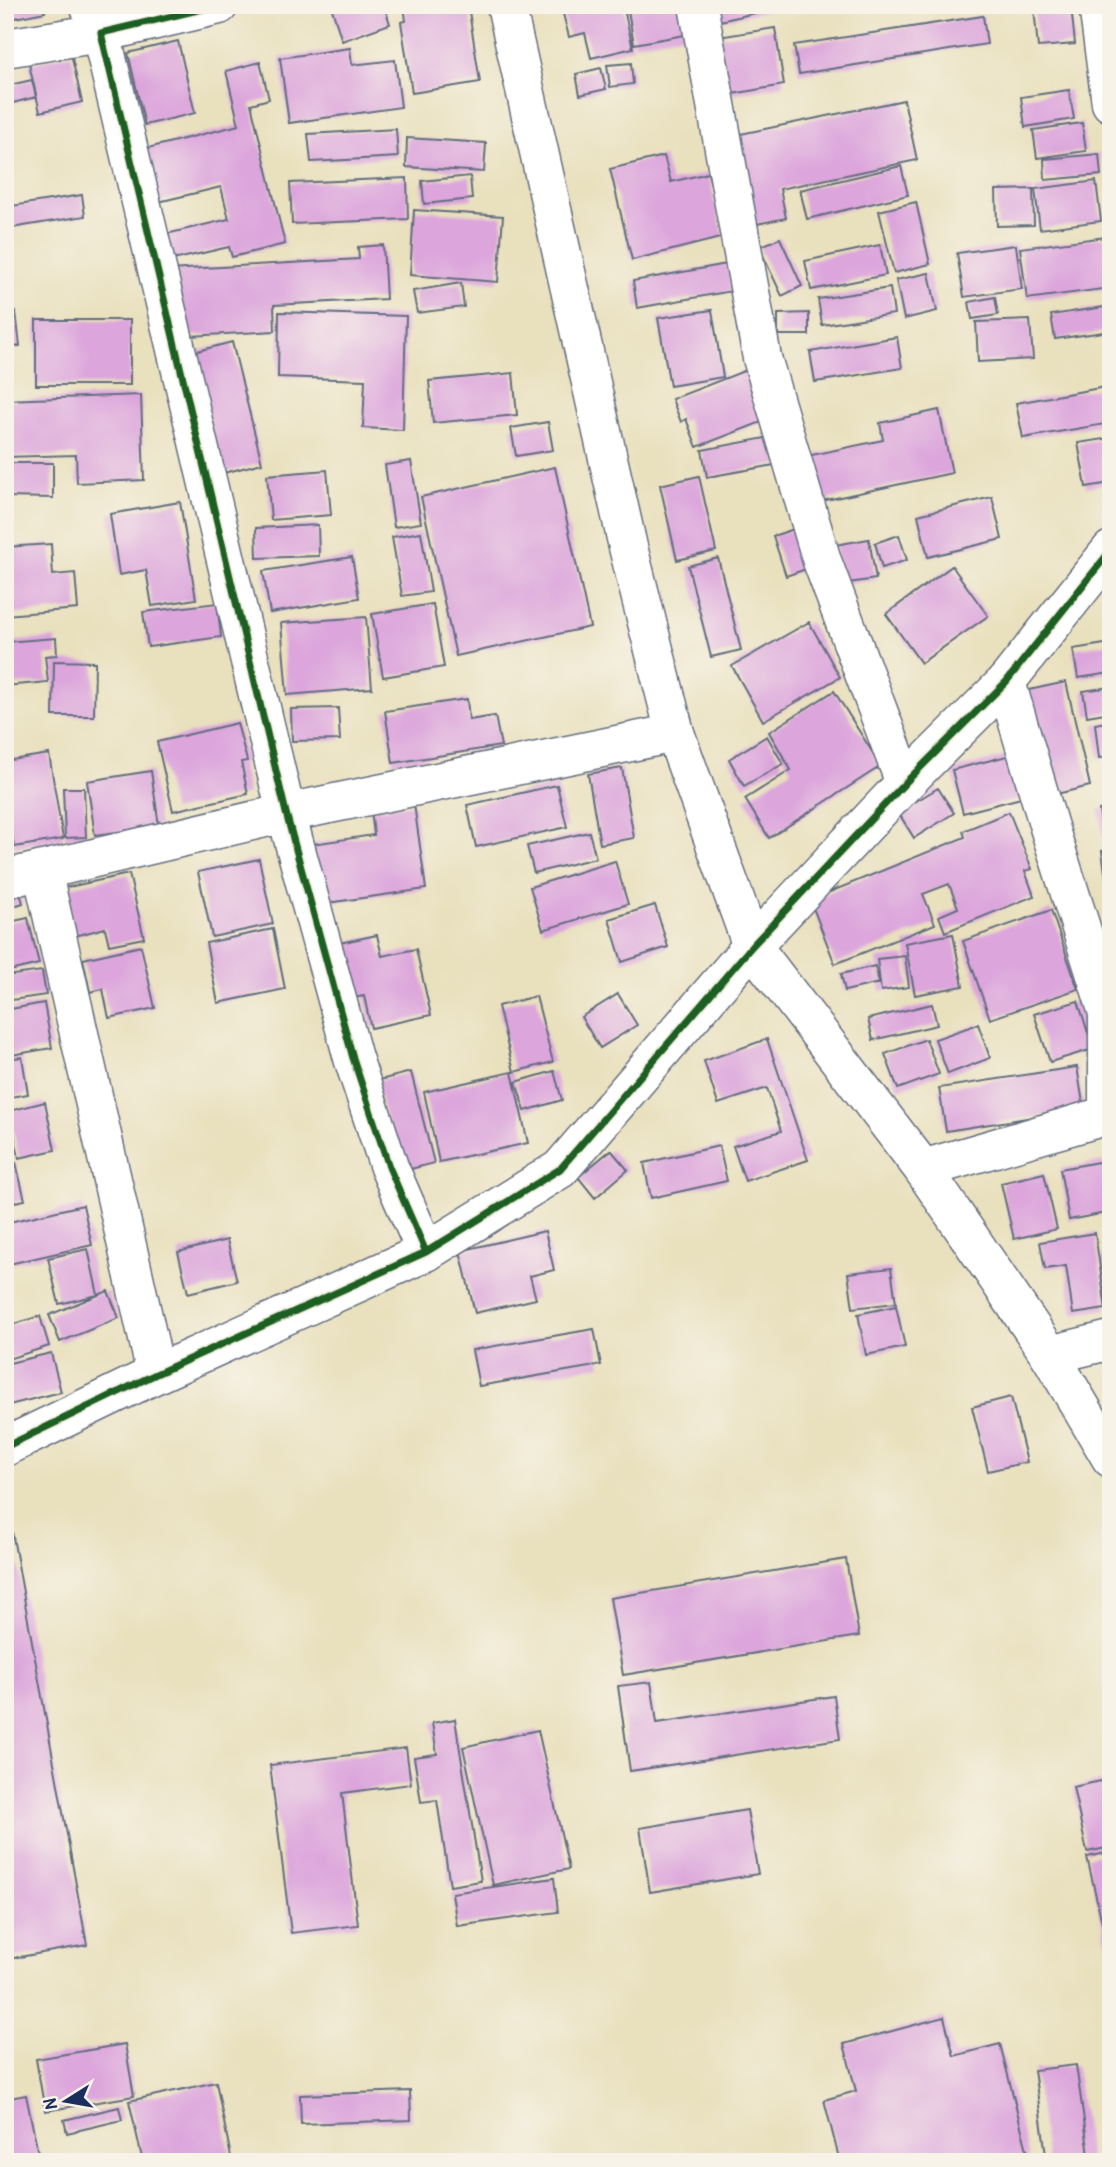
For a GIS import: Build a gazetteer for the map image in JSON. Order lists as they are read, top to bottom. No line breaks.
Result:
{"north":"left"}
